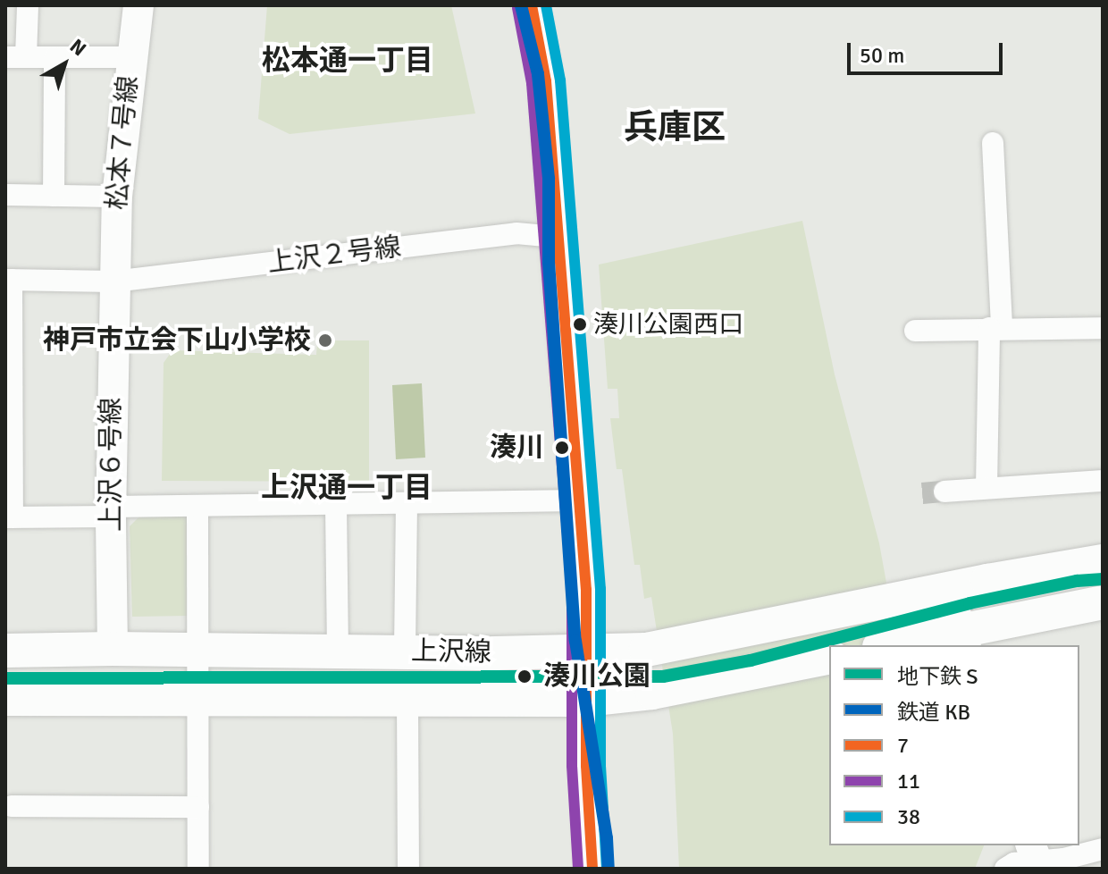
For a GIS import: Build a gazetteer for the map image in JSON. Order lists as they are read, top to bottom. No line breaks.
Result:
{"streets":{"main road":["上沢線"],"street":["松本７号線","上沢２号線","上沢６号線"]},"crossings":[["松本７号線","上沢２号線"],["松本７号線","上沢６号線"],["上沢２号線","上沢６号線"],["上沢６号線","上沢線"]],"districts":["松本通一丁目","兵庫区","上沢通一丁目"],"places":["湊川公園西口","神戸市立会下山小学校","湊川","湊川公園"],"lines":["rail line KB","transit line 7","transit line 38","transit line 11","metro line S"],"legend":["地下鉄 S","鉄道 KB","7","11","38"],"scale_bar":"50 m","north":"top right"}
